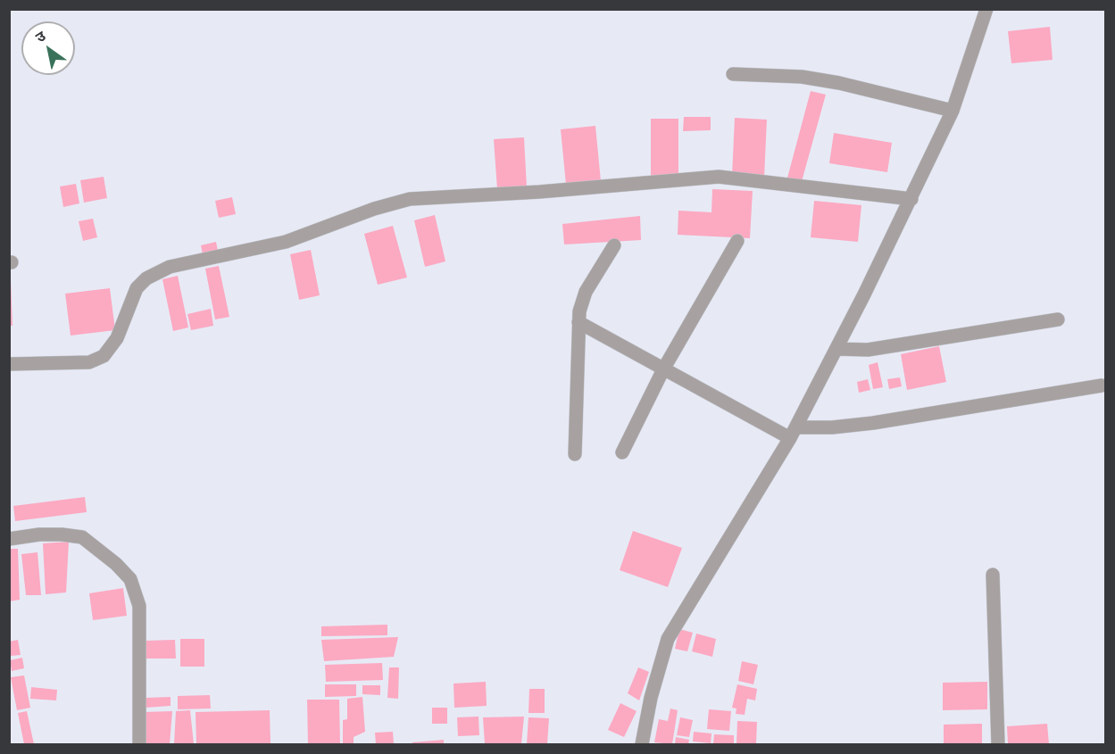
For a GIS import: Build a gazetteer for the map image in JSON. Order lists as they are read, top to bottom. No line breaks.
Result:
{"north":"top left"}
